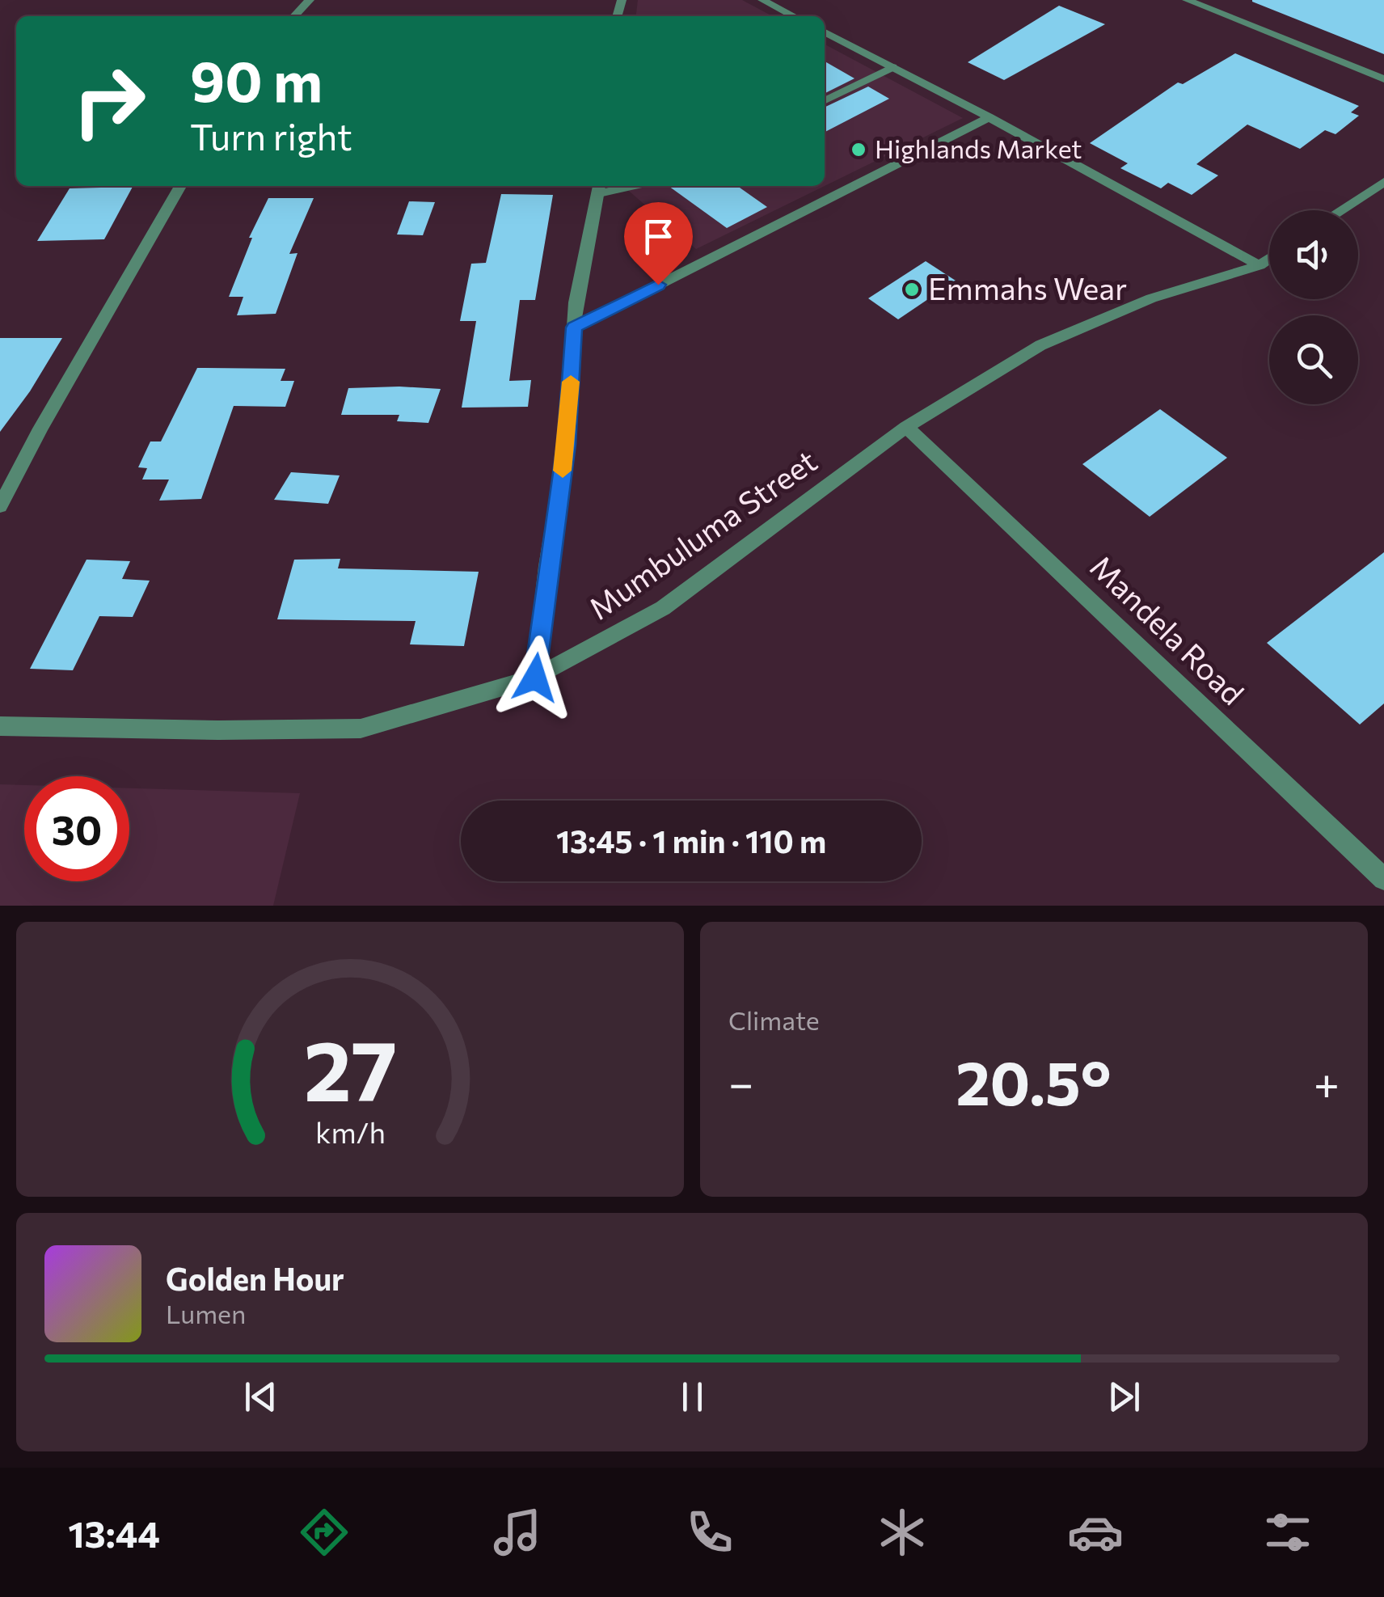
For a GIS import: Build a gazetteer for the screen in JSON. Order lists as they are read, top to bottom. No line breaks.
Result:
{"streets":{"street":["Mumbuluma Street","Mandela Road"]},"crossings":[["Mumbuluma Street","Mandela Road"]],"places":["Highlands Market","Emmahs Wear"],"page":{"turn":["90 m","Turn right"],"limit":"30","trip":"13:45 · 1 min · 110 m","tile":"Climate","heat":["−","20.5°","+"],"song":["Golden Hour","Lumen"],"tabs":"13:44","gauge":["27","km/h"]}}
